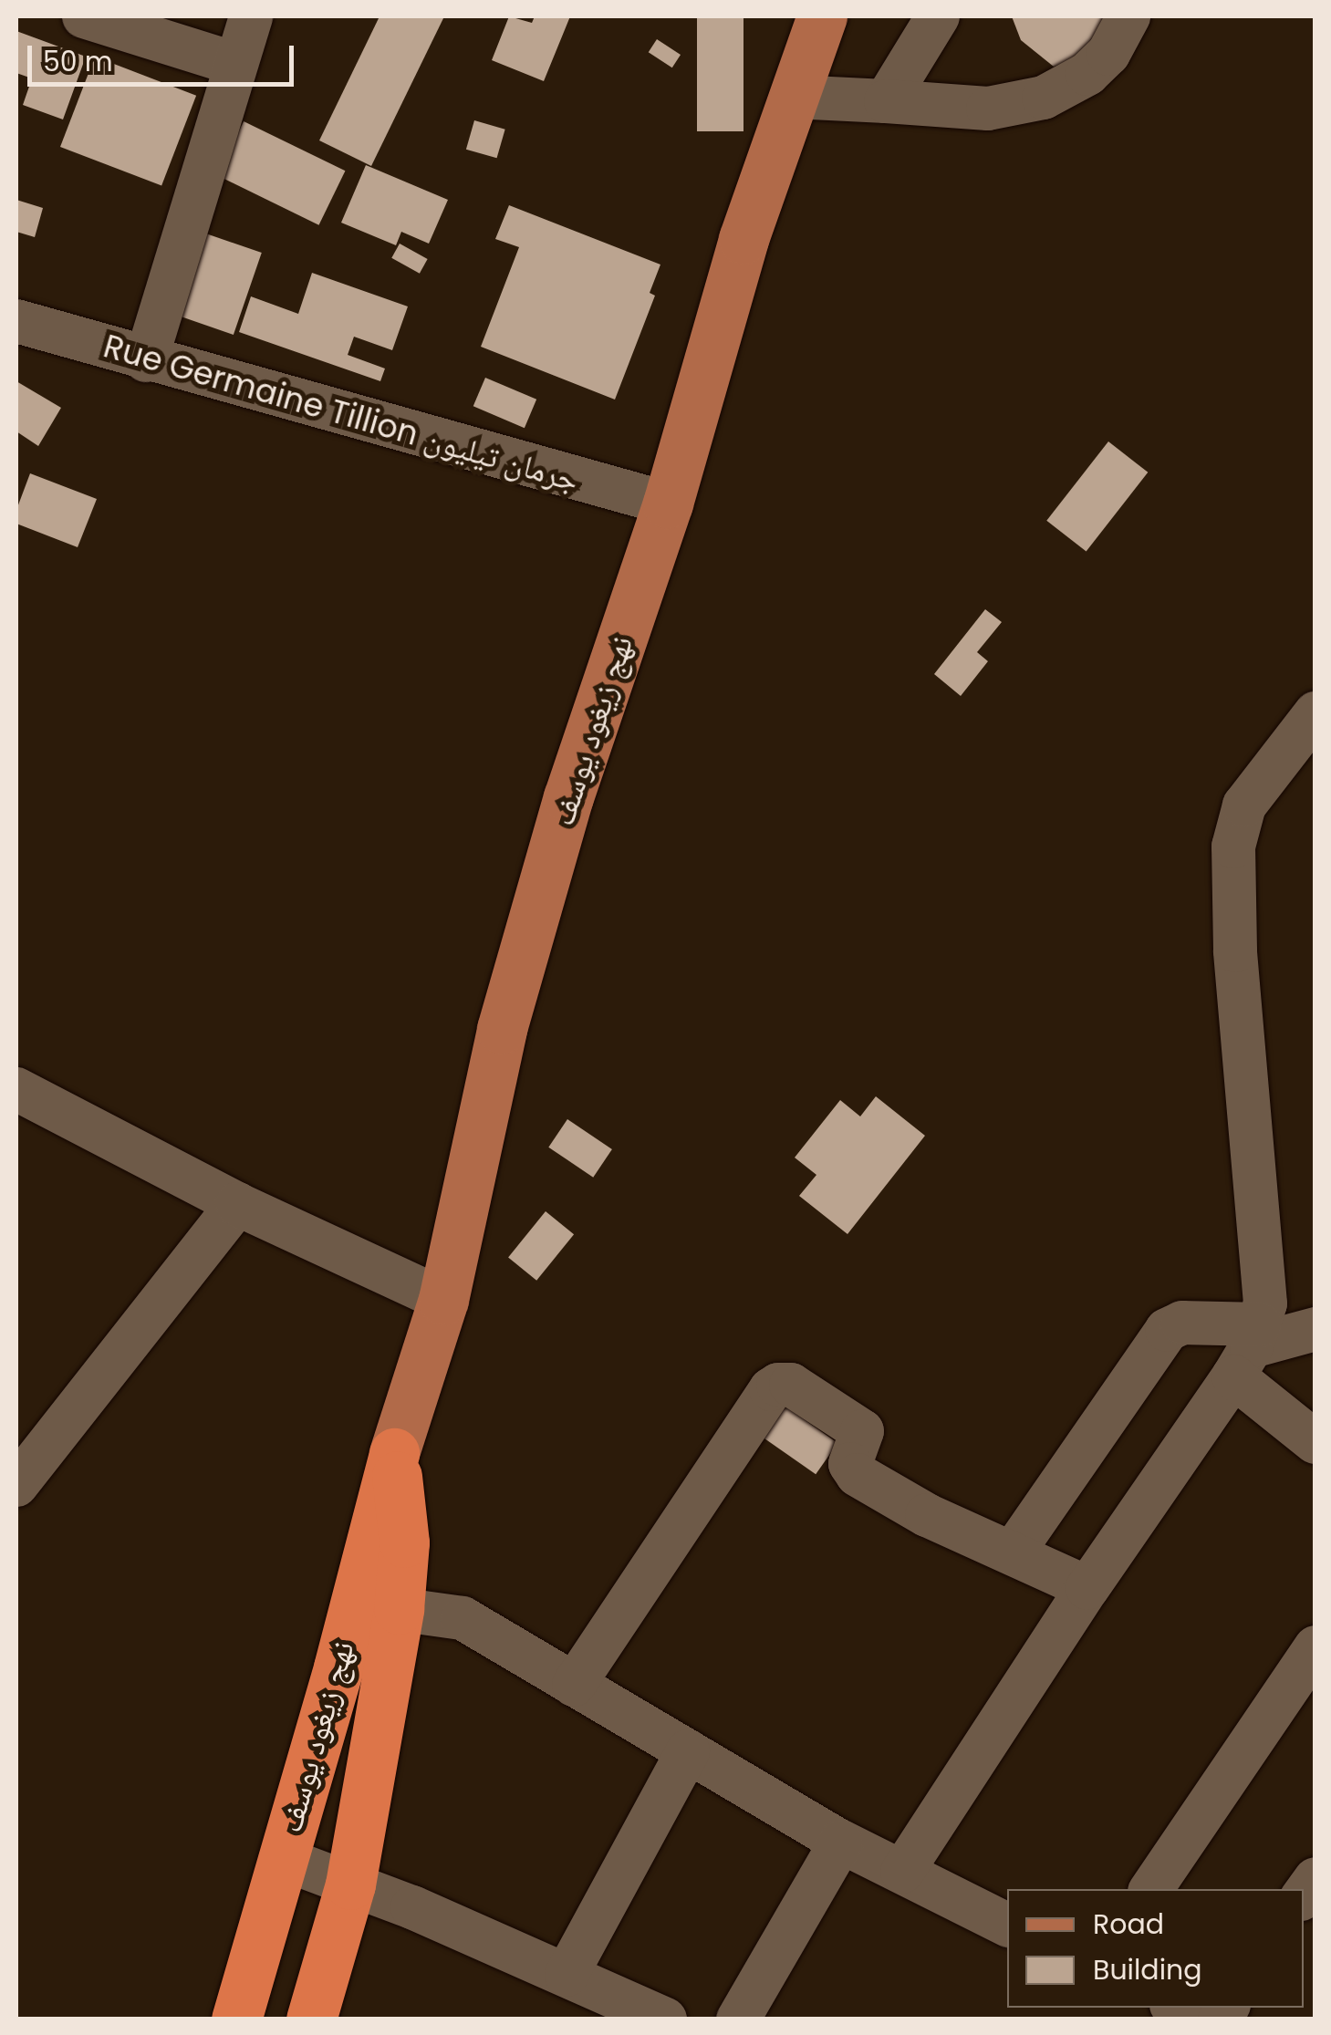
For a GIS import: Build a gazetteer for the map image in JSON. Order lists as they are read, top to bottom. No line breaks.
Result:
{"streets":{"highway":["نهج زيغود يوسف"],"street":["Rue Germaine Tillion جرمان تيليون"]},"crossings":[["Rue Germaine Tillion جرمان تيليون","نهج زيغود يوسف"]],"legend":["Road","Building"],"scale_bar":"50 m"}
